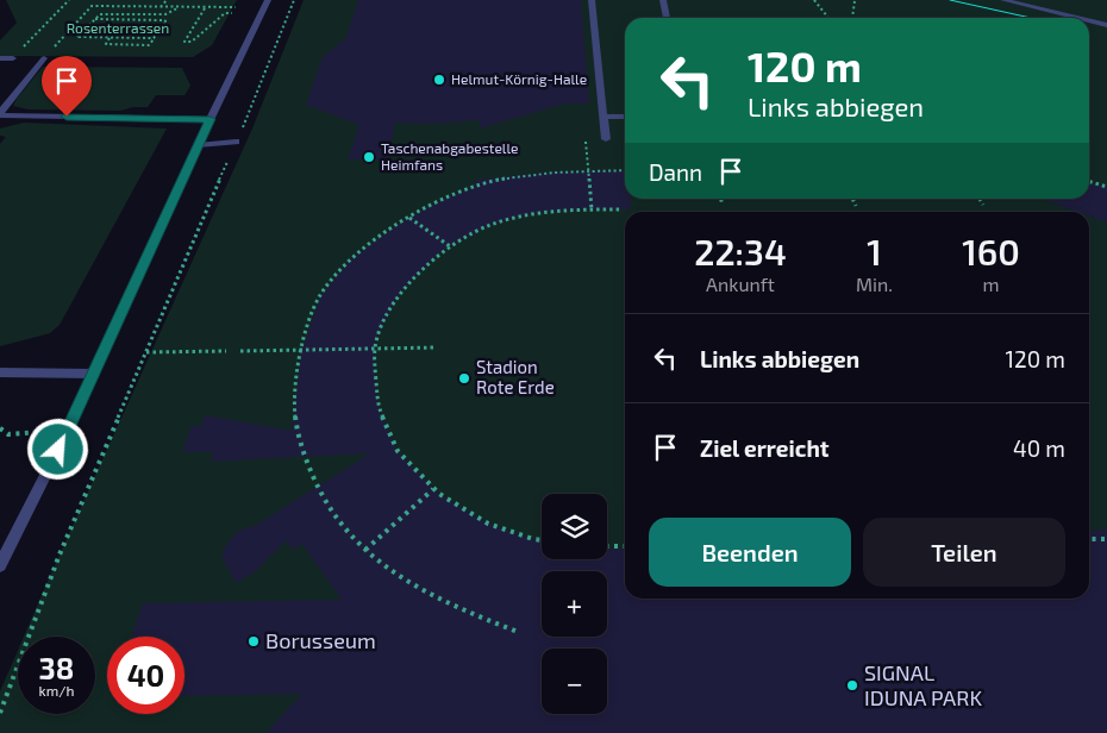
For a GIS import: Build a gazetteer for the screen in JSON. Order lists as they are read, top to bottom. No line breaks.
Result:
{"parks":["Rosenterrassen"],"places":["Helmut-Körnig-Halle","Taschenabgabestelle Heimfans","Stadion Rote Erde","Borusseum","SIGNAL IDUNA PARK"],"page":{"turn":["120 m","Links abbiegen"],"then":"Dann","eta":["22:34","Ankunft","1","Min.","160","m"],"list":[{"name":"Links abbiegen","value":"120 m"},{"name":"Ziel erreicht","value":"40 m"}],"map_buttons":["+","−"],"buttons":["Beenden","Teilen"],"speed":"38 km/h","limit":"40"}}
